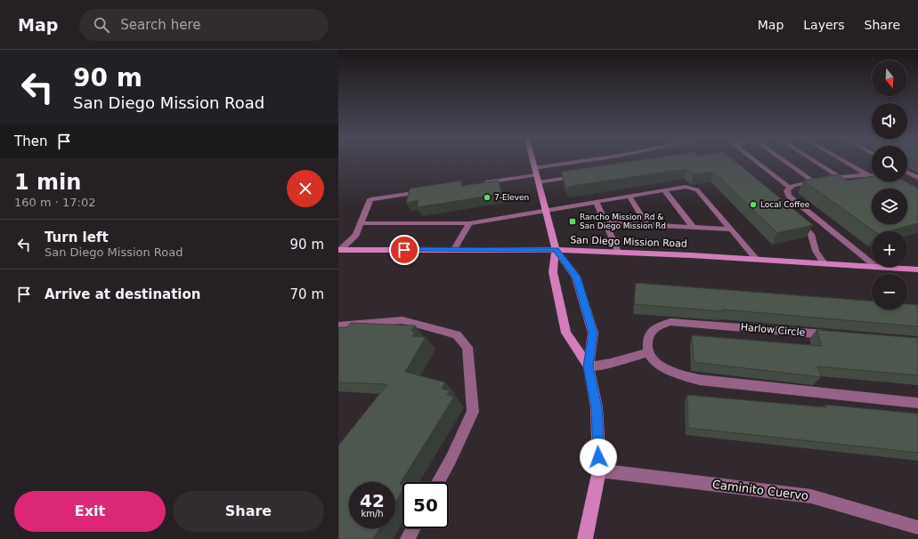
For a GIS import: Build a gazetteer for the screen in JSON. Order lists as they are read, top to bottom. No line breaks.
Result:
{"streets":{"main road":["San Diego Mission Road"],"street":["Harlow Circle","Caminito Cuervo"]},"places":{"other":["7-Eleven","Local Coffee"],"transit":["Rancho Mission Rd & San Diego Mission Rd"]},"north":"bottom","page":{"header":"Map","search":"Search here","nav":["Map","Layers","Share"],"turn":["90 m","San Diego Mission Road"],"map_buttons":["+","−"],"then":"Then","heading":["1 min","160 m · 17:02"],"list":[{"name":"Turn left","note":"San Diego Mission Road","value":"90 m"},{"name":"Arrive at destination","value":"70 m"}],"speed":"42 km/h","limit":"50","buttons":["Exit","Share"]}}
